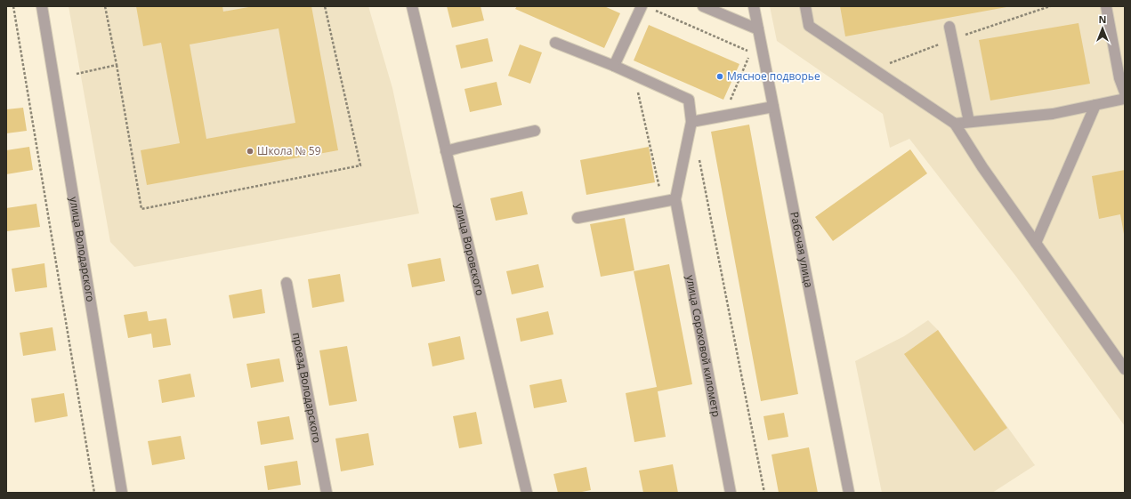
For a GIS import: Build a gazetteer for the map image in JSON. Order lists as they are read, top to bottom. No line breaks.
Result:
{"streets":{"street":["Рабочая улица","улица Володарского","улица Воровского","улица Сороковой километр","проезд Володарского"]},"places":["Мясное подворье","Школа № 59"],"north":"top"}
